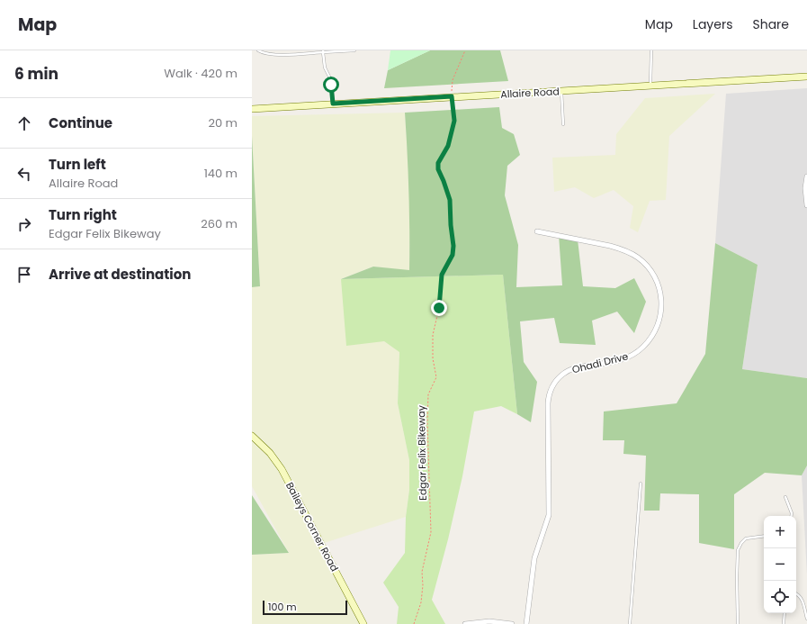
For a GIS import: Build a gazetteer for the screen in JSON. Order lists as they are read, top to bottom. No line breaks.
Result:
{"streets":{"main road":["Allaire Road","Baileys Corner Road"],"street":["Ohadi Drive"],"path":["Edgar Felix Bikeway"]},"crossings":[["Allaire Road","Edgar Felix Bikeway"]],"scale_bar":"100 m","page":{"header":"Map","nav":["Map","Layers","Share"],"heading":["6 min","Walk · 420 m"],"list":[["Continue","20 m"],["Turn left","Allaire Road","140 m"],["Turn right","Edgar Felix Bikeway","260 m"],"Arrive at destination"],"map_buttons":["+","−"],"scale":"100 m"}}
